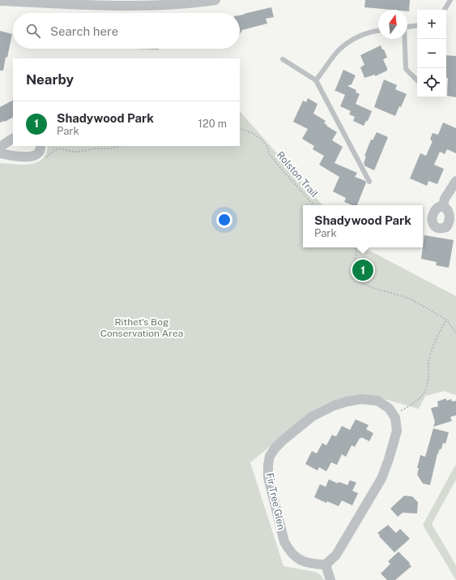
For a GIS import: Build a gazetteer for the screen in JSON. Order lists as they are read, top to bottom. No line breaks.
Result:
{"streets":{"street":["Fir Tree Glen"],"path":["Rolston Trail"]},"parks":["Rithet's Bog Conservation Area"],"north":"top","page":{"map_buttons":["+","−"],"search":"Search here","heading":"Nearby","list":[{"mark":"1","name":"Shadywood Park","note":"Park","value":"120 m"}],"popup":["Shadywood Park","Park"],"pins":"1"}}
